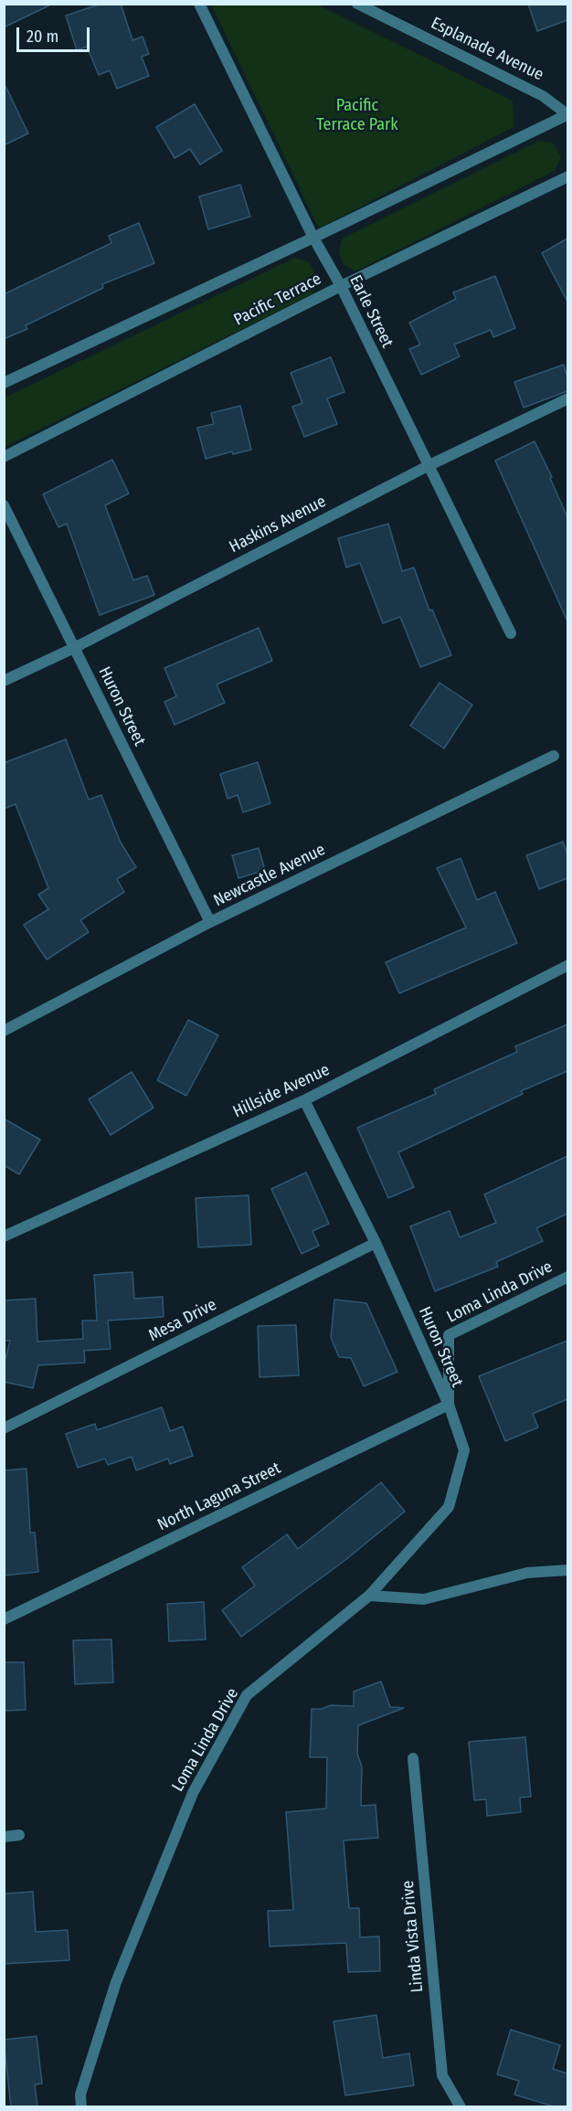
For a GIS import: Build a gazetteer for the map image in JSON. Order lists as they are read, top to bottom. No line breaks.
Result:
{"streets":{"street":["Esplanade Avenue","Pacific Terrace","Earle Street","Haskins Avenue","Huron Street","Newcastle Avenue","Hillside Avenue","Loma Linda Drive","Mesa Drive","North Laguna Street","Linda Vista Drive"]},"crossings":[["Pacific Terrace","Earle Street"],["Earle Street","Haskins Avenue"],["Haskins Avenue","Huron Street"],["Huron Street","Newcastle Avenue"],["Huron Street","Hillside Avenue"],["Huron Street","Loma Linda Drive"],["Huron Street","Mesa Drive"],["Huron Street","North Laguna Street"],["Loma Linda Drive","North Laguna Street"]],"parks":["Pacific Terrace Park"],"scale_bar":"20 m"}
